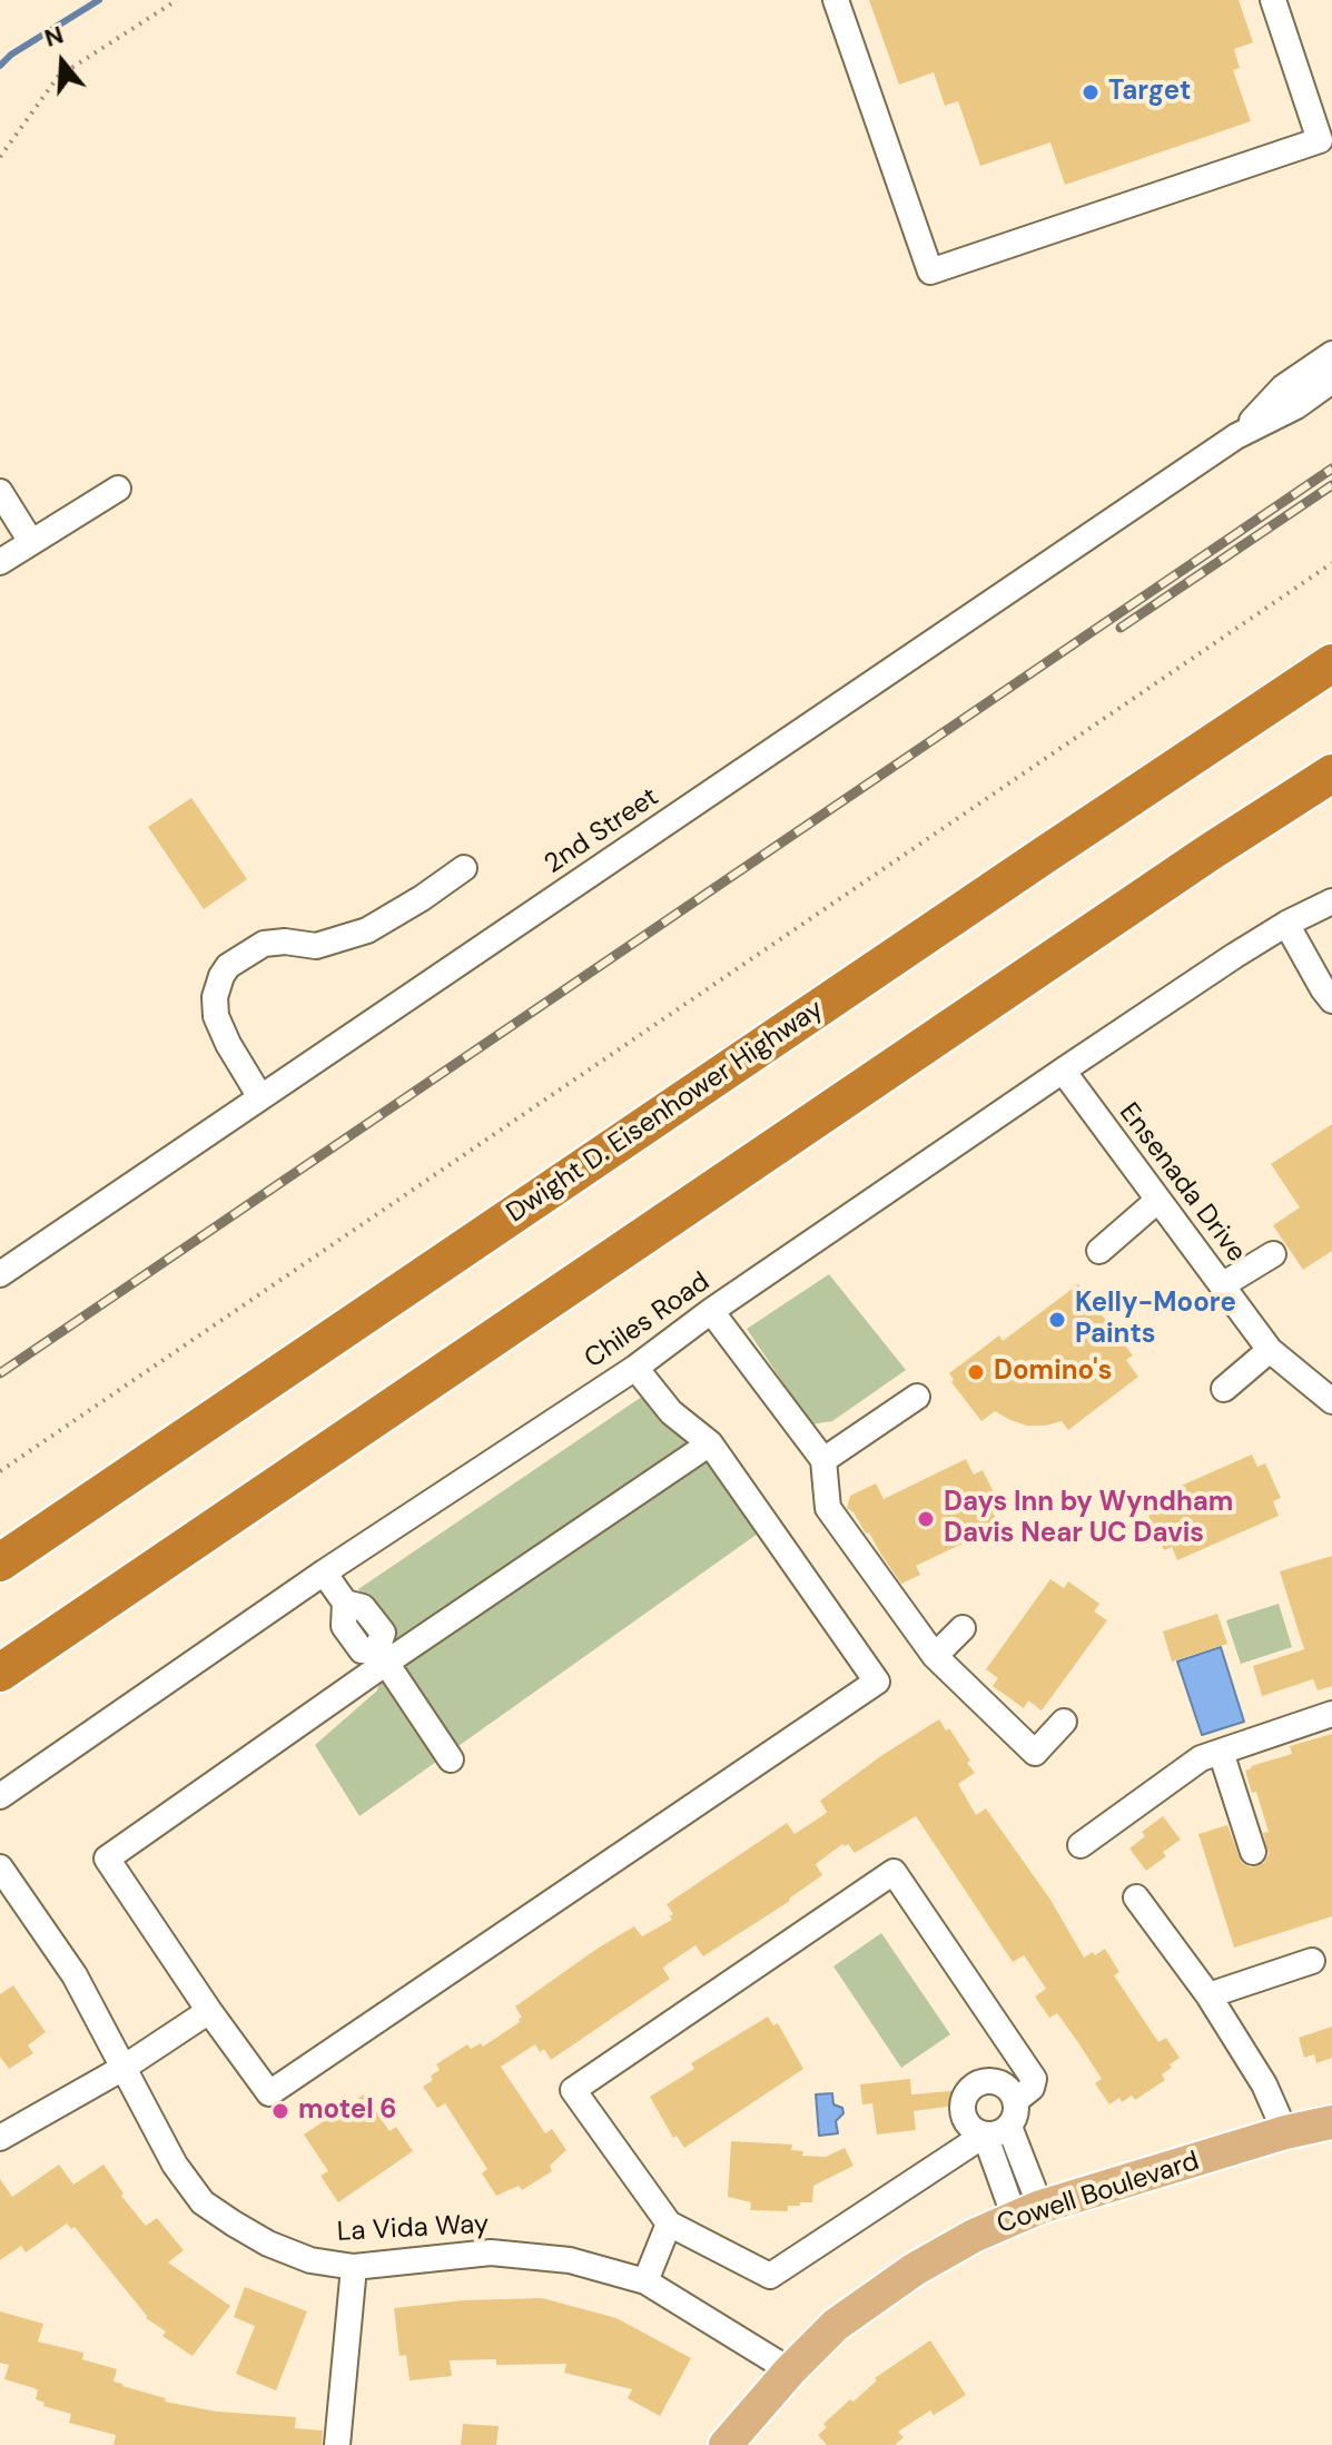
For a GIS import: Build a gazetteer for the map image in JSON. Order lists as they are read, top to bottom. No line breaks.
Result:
{"streets":{"highway":["Dwight D. Eisenhower Highway"],"main road":["Cowell Boulevard"],"street":["2nd Street","Ensenada Drive","Chiles Road","La Vida Way"]},"crossings":[["Ensenada Drive","Chiles Road"],["Cowell Boulevard","La Vida Way"]],"places":["Target","Kelly-Moore Paints","Domino's","Days Inn by Wyndham Davis Near UC Davis","motel 6"],"north":"top"}
